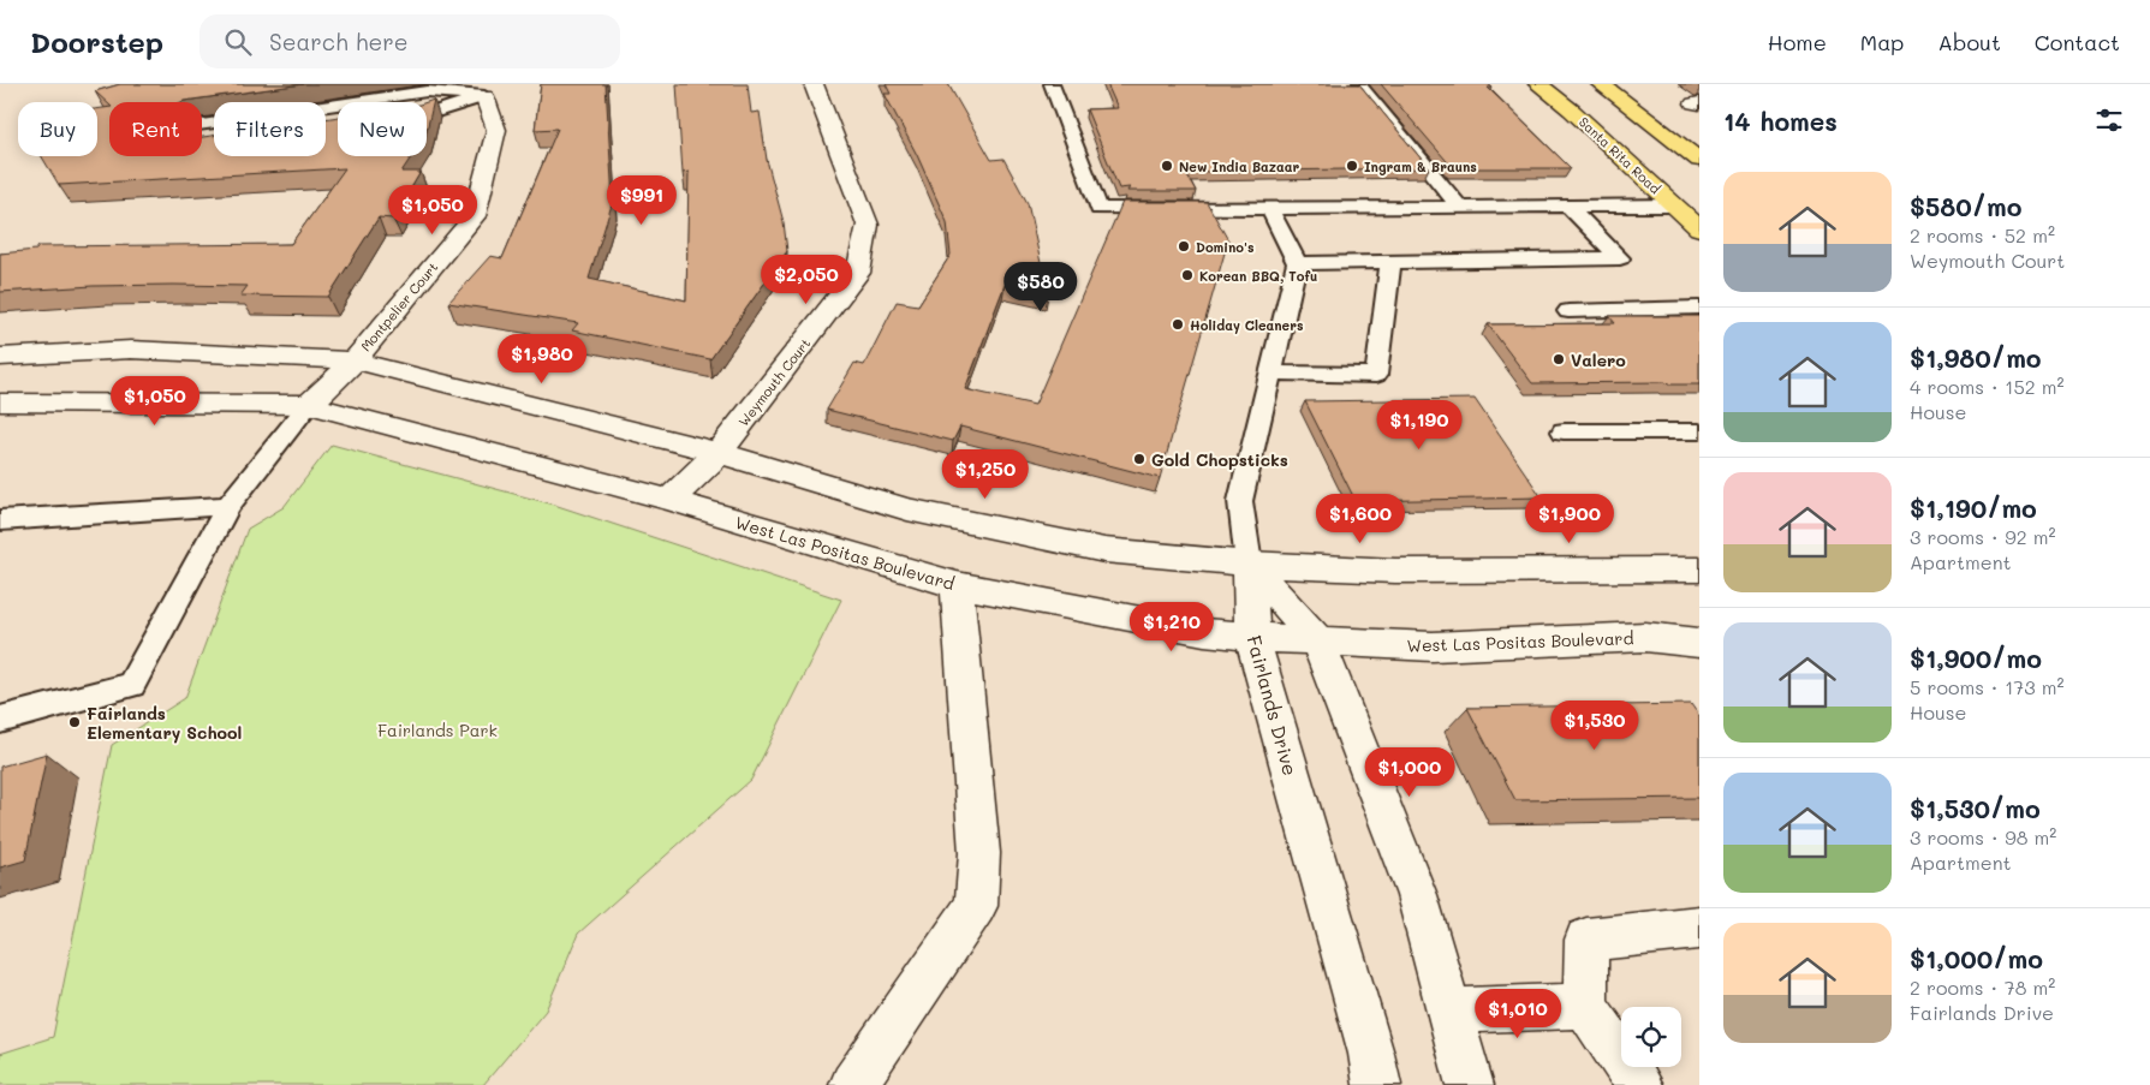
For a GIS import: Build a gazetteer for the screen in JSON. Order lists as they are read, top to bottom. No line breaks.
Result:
{"streets":{"main road":["Santa Rita Road"],"street":["Montpelier Court","Weymouth Court","West Las Positas Boulevard","Fairlands Drive"]},"crossings":[["Montpelier Court","West Las Positas Boulevard"],["Weymouth Court","West Las Positas Boulevard"],["West Las Positas Boulevard","Fairlands Drive"]],"parks":["Fairlands Park"],"places":["New India Bazaar","Ingram & Brauns","Domino's","Korean BBQ, Tofu","Holiday Cleaners","Valero","Gold Chopsticks","Fairlands Elementary School"],"page":{"header":"Doorstep","search":"Search here","nav":["Home","Map","About","Contact"],"heading":"14 homes","chip":["Buy","Rent","Filters","New"],"list":[{"name":"$580/mo","note":"2 rooms · 52 m² · Weymouth Court"},{"name":"$1,980/mo","note":"4 rooms · 152 m² · House"},{"name":"$1,190/mo","note":"3 rooms · 92 m² · Apartment"},{"name":"$1,900/mo","note":"5 rooms · 173 m² · House"},{"name":"$1,530/mo","note":"3 rooms · 98 m² · Apartment"},{"name":"$1,000/mo","note":"2 rooms · 78 m² · Fairlands Drive"}],"price":["$991","$1,050","$2,050","$580","$1,980","$1,050","$1,190","$1,250","$1,600","$1,900","$1,210","$1,530","$1,000","$1,010"]}}
